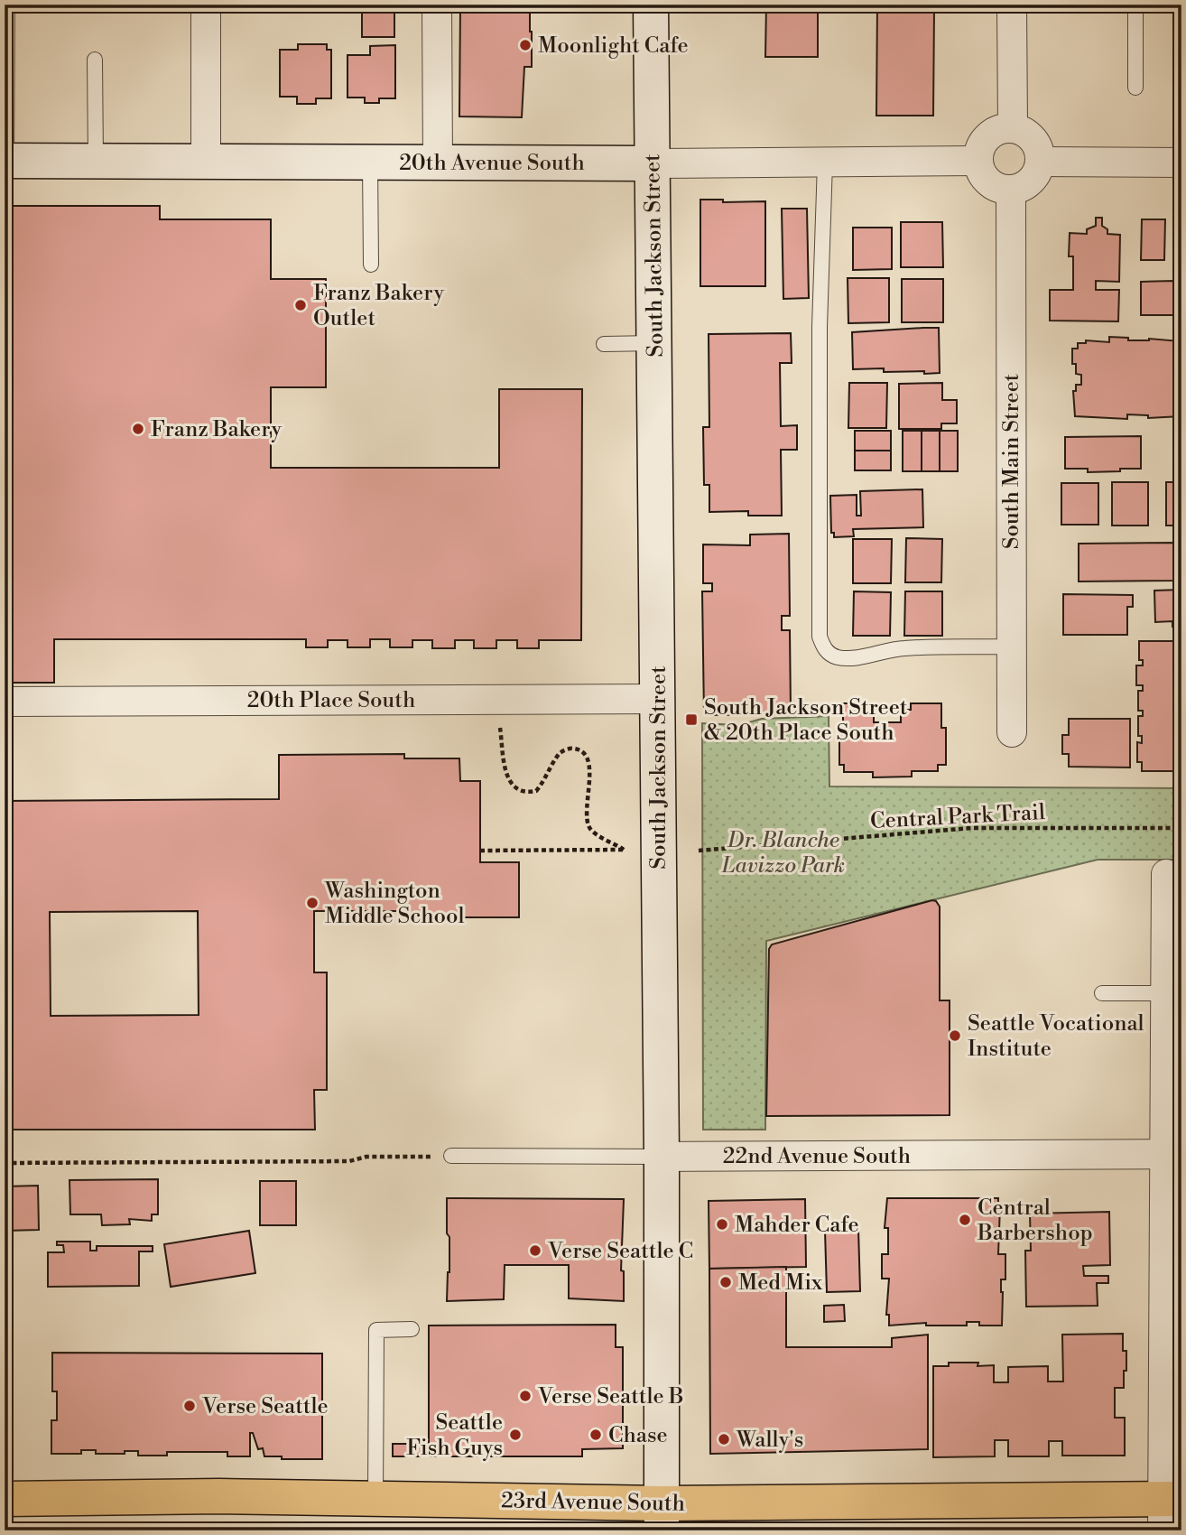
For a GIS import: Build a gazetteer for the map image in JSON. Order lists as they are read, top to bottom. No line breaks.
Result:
{"streets":{"main road":["20th Avenue South","South Jackson Street","23rd Avenue South"],"street":["South Main Street","20th Place South","22nd Avenue South"],"path":["Central Park Trail"]},"crossings":[["20th Avenue South","South Jackson Street"],["20th Avenue South","South Main Street"],["South Jackson Street","20th Place South"],["South Jackson Street","22nd Avenue South"],["South Jackson Street","23rd Avenue South"]],"parks":["Dr. Blanche Lavizzo Park"],"places":{"other":["Moonlight Cafe","Franz Bakery Outlet","Franz Bakery","Washington Middle School","Seattle Vocational Institute","Central Barbershop","Mahder Cafe","Verse Seattle C","Med Mix","Verse Seattle B","Verse Seattle","Seattle Fish Guys","Chase","Wally's"],"transit":["South Jackson Street & 20th Place South"]}}
